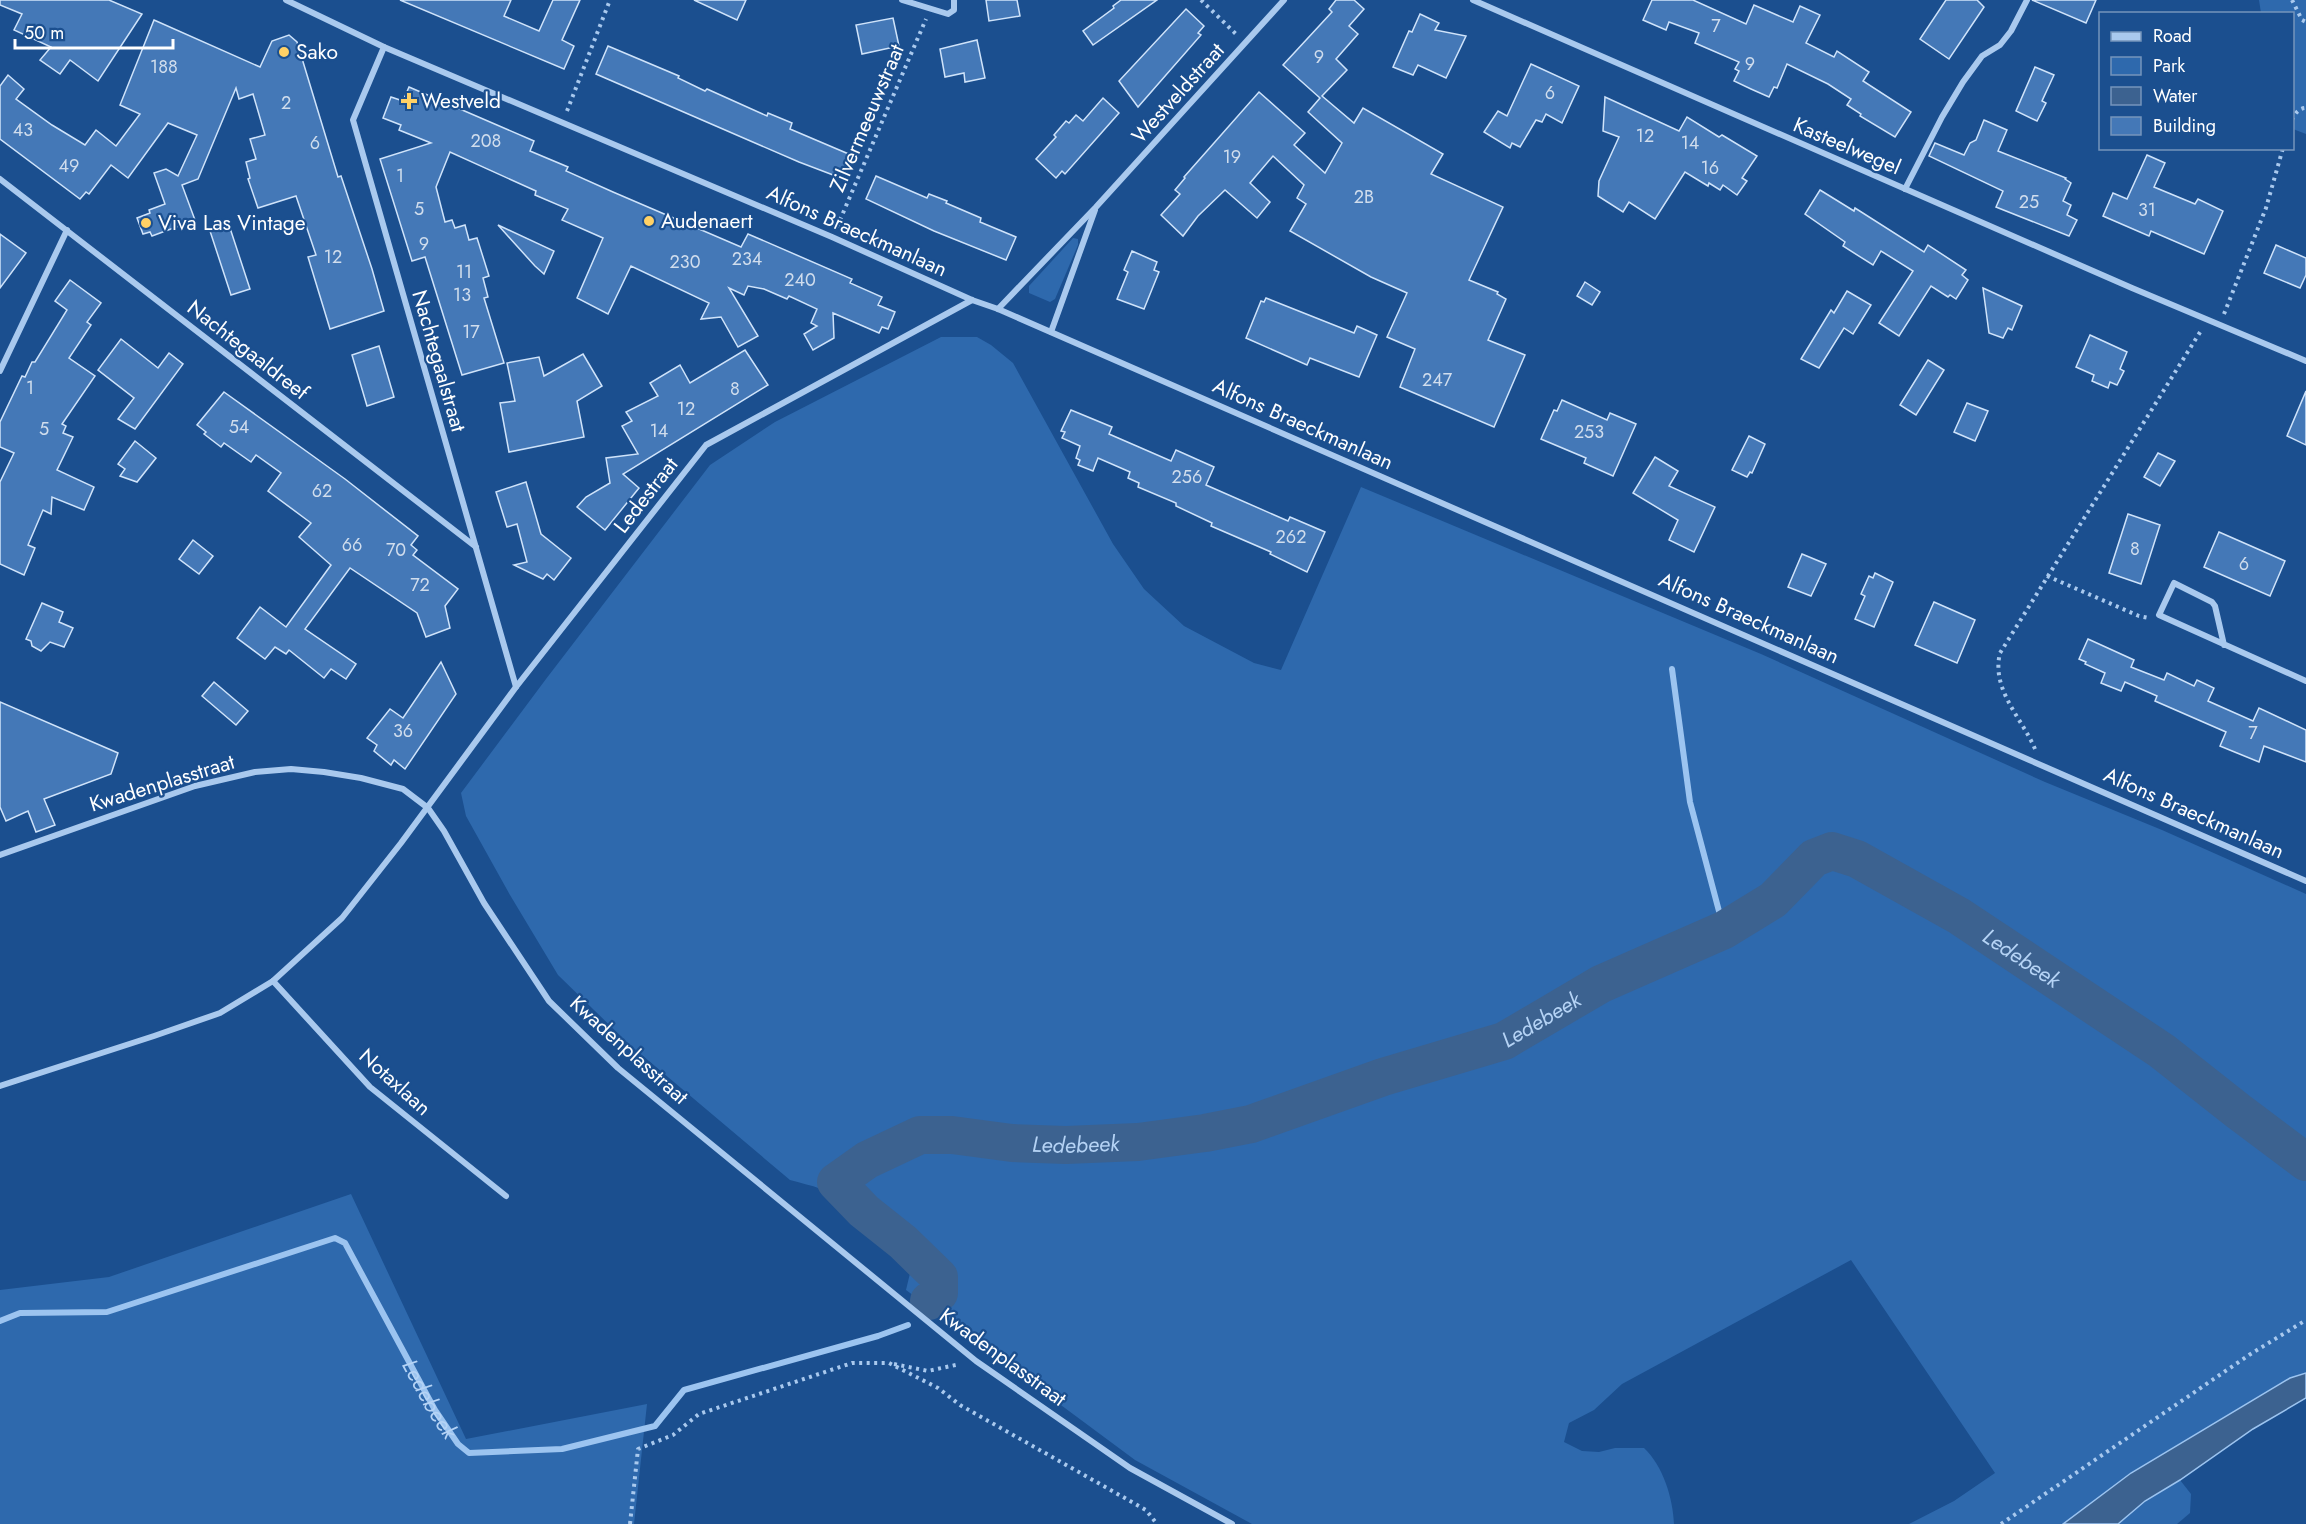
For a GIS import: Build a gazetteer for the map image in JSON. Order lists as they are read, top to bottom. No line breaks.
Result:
{"streets":{"street":["Westveldstraat","Kasteelwegel","Alfons Braeckmanlaan","Nachtegaaldreef","Nachtegaalstraat","Ledestraat","Kwadenplasstraat","Notaxlaan"],"path":["Zilvermeeuwstraat"]},"crossings":[["Westveldstraat","Alfons Braeckmanlaan"],["Zilvermeeuwstraat","Alfons Braeckmanlaan"],["Alfons Braeckmanlaan","Nachtegaalstraat"],["Alfons Braeckmanlaan","Ledestraat"],["Nachtegaaldreef","Nachtegaalstraat"],["Nachtegaalstraat","Ledestraat"],["Ledestraat","Kwadenplasstraat"]],"water":["Ledebeek"],"places":{"other":["Sako","Audenaert","Viva Las Vintage"],"health":["Westveld"]},"house_numbers":["7","9","9","188","6","2","43","12","208","6","14","19","49","16","1","2B","25","5","31","9","12","234","230","11","240","13","17","247","1","8","12","54","5","14","253","256","62","262","66","8","70","6","72","36","7"],"legend":["Road","Park","Water","Building"],"scale_bar":"50 m"}
